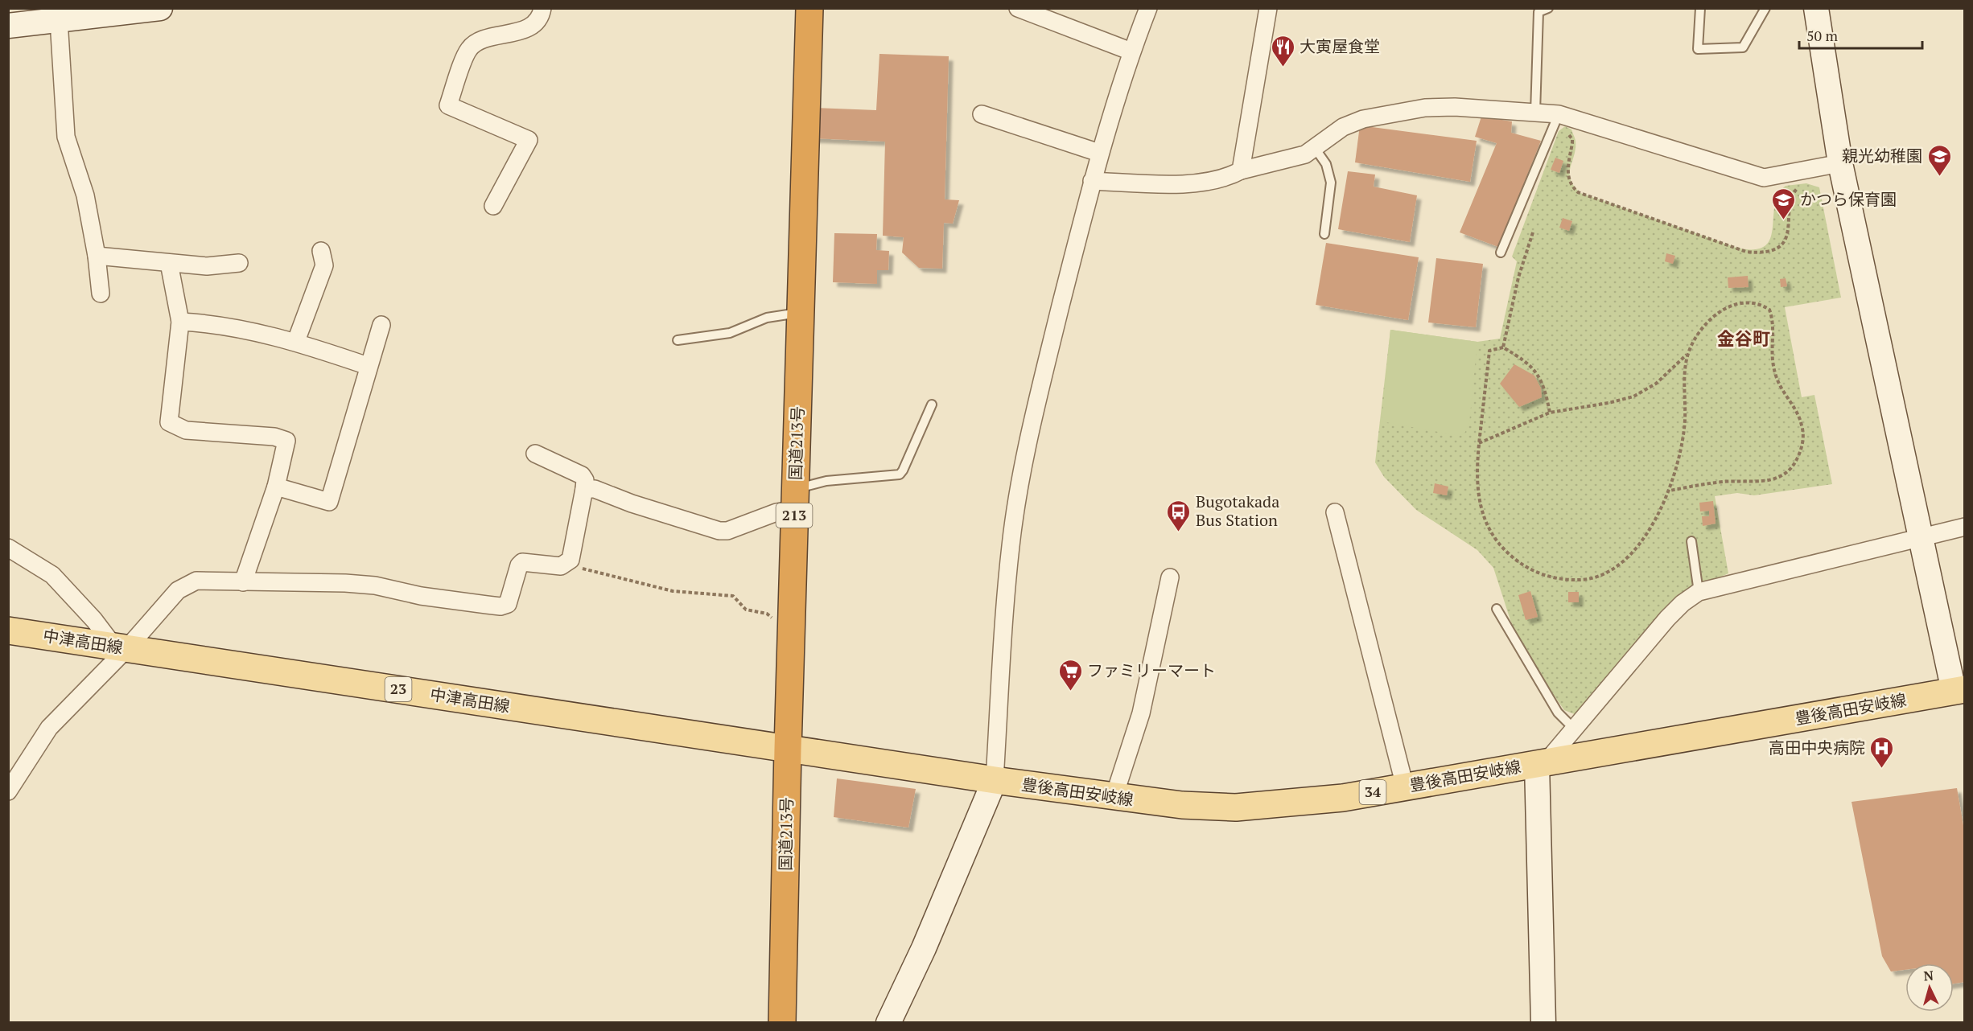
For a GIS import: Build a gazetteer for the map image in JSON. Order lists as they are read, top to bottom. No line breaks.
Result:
{"streets":{"highway":["国道213号","213"],"main road":["中津高田線","23","豊後高田安岐線","34"]},"crossings":[["国道213号","中津高田線"],["国道213号","豊後高田安岐線"],["中津高田線","豊後高田安岐線"]],"districts":["金谷町"],"places":{"restaurant":["大寅屋食堂"],"school or university":["親光幼稚園","かつら保育園"],"bus stop":["Bugotakada Bus Station"],"supermarket":["ファミリーマート"],"hospital":["高田中央病院"]},"scale_bar":"50 m","north":"top"}
